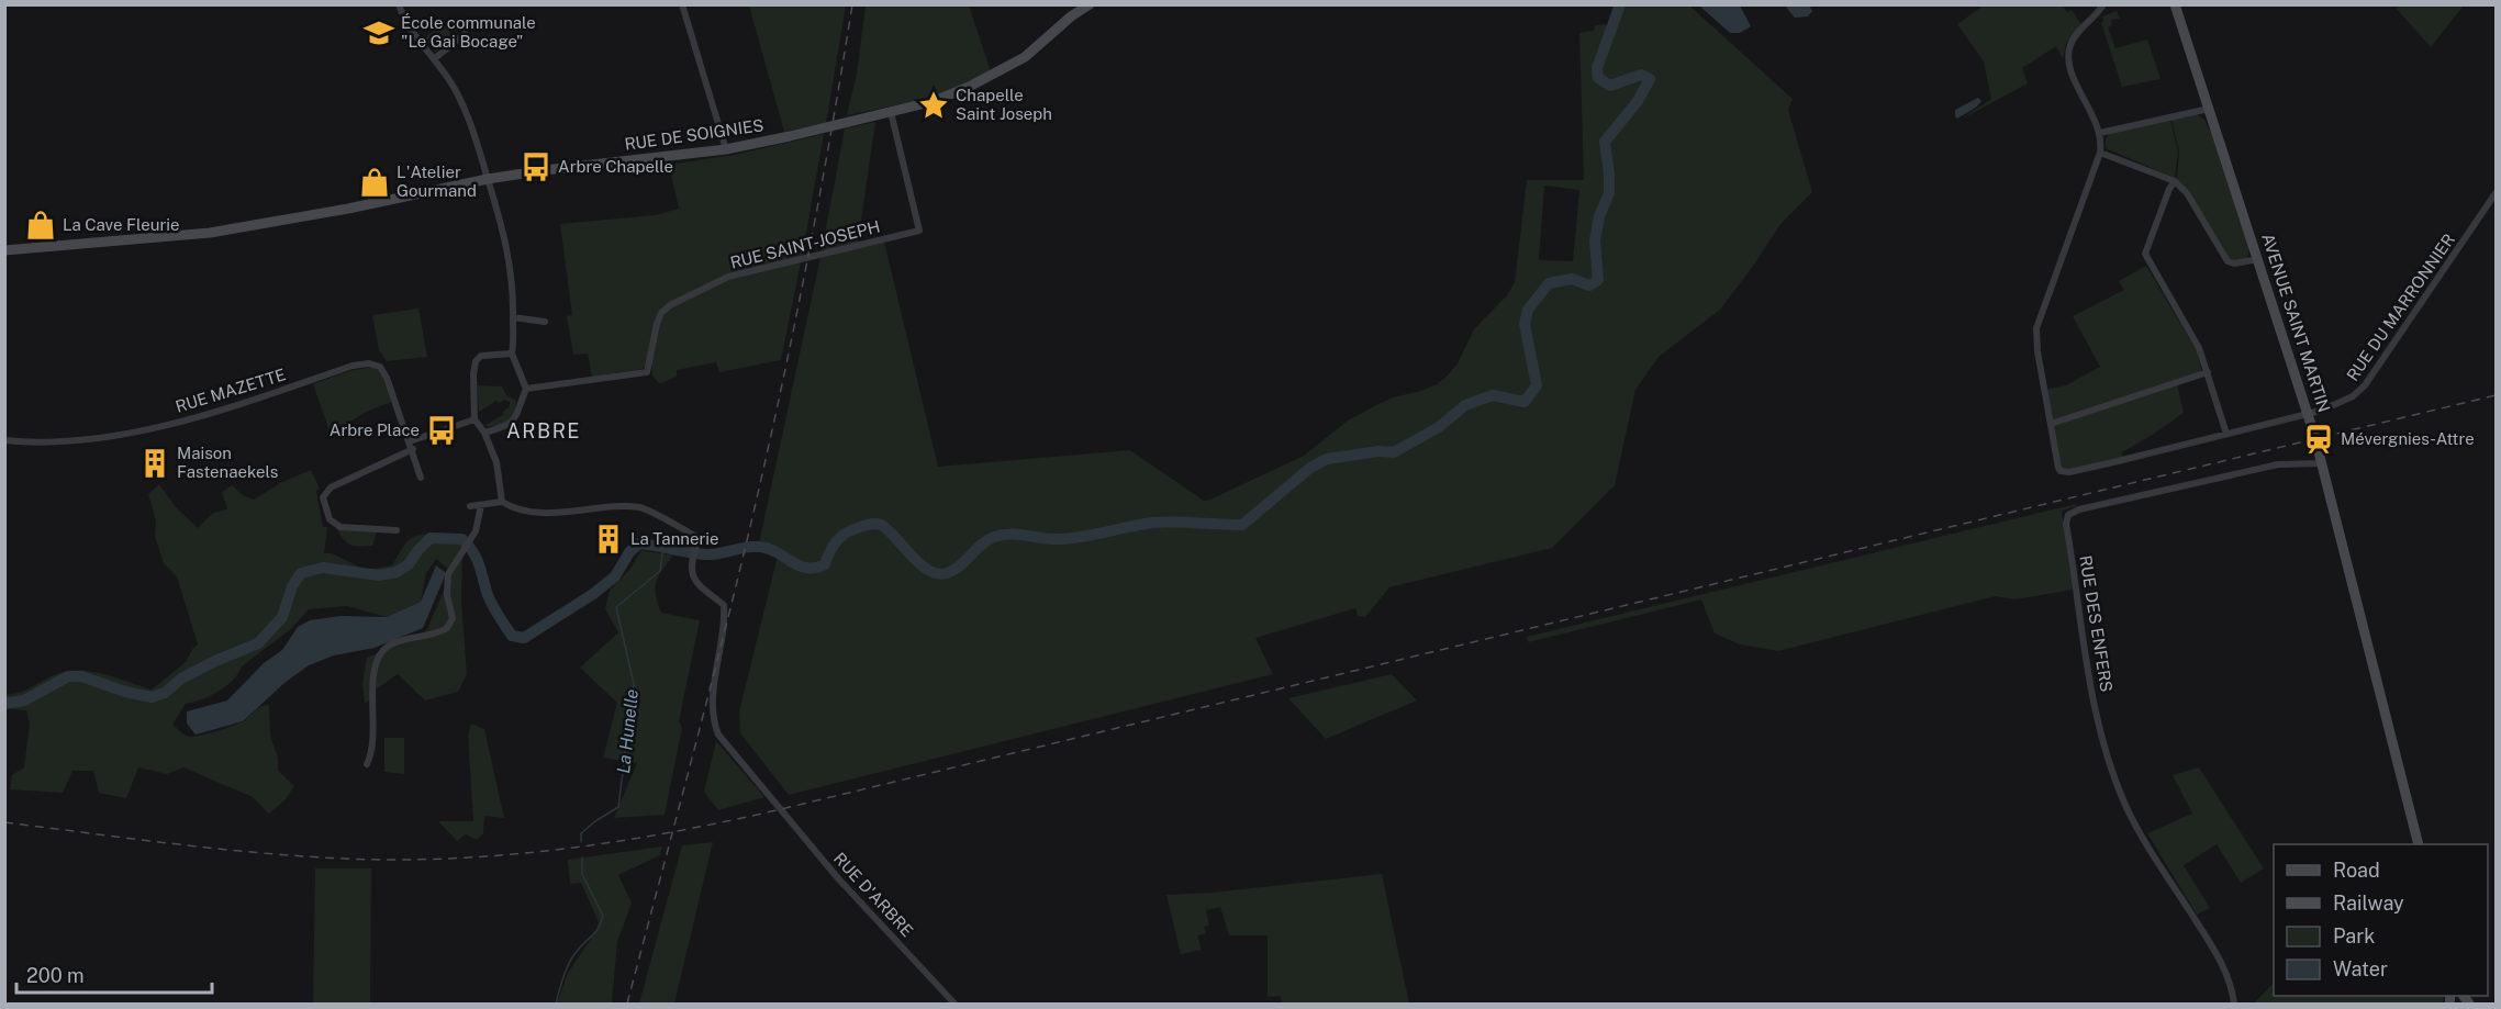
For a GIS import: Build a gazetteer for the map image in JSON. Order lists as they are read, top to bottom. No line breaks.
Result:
{"streets":{"street":["RUE DE SOIGNIES","RUE SAINT-JOSEPH","RUE DU MARRONNIER","AVENUE SAINT MARTIN","RUE MAZETTE","RUE DES ENFERS","RUE D'ARBRE"]},"crossings":[["RUE DE SOIGNIES","RUE SAINT-JOSEPH"],["RUE DU MARRONNIER","AVENUE SAINT MARTIN"],["AVENUE SAINT MARTIN","RUE DES ENFERS"]],"districts":["ARBRE"],"water":["La Hunelle"],"places":{"school or university":["École communale \"Le Gai Bocage\""],"place":["Chapelle Saint Joseph"],"bus stop":["Arbre Chapelle","Arbre Place"],"shop":["L'Atelier Gourmand","La Cave Fleurie"],"station":["Mévergnies-Attre"],"building":["Maison Fastenaekels","La Tannerie"]},"legend":["Road","Railway","Park","Water"],"scale_bar":"200 m"}
